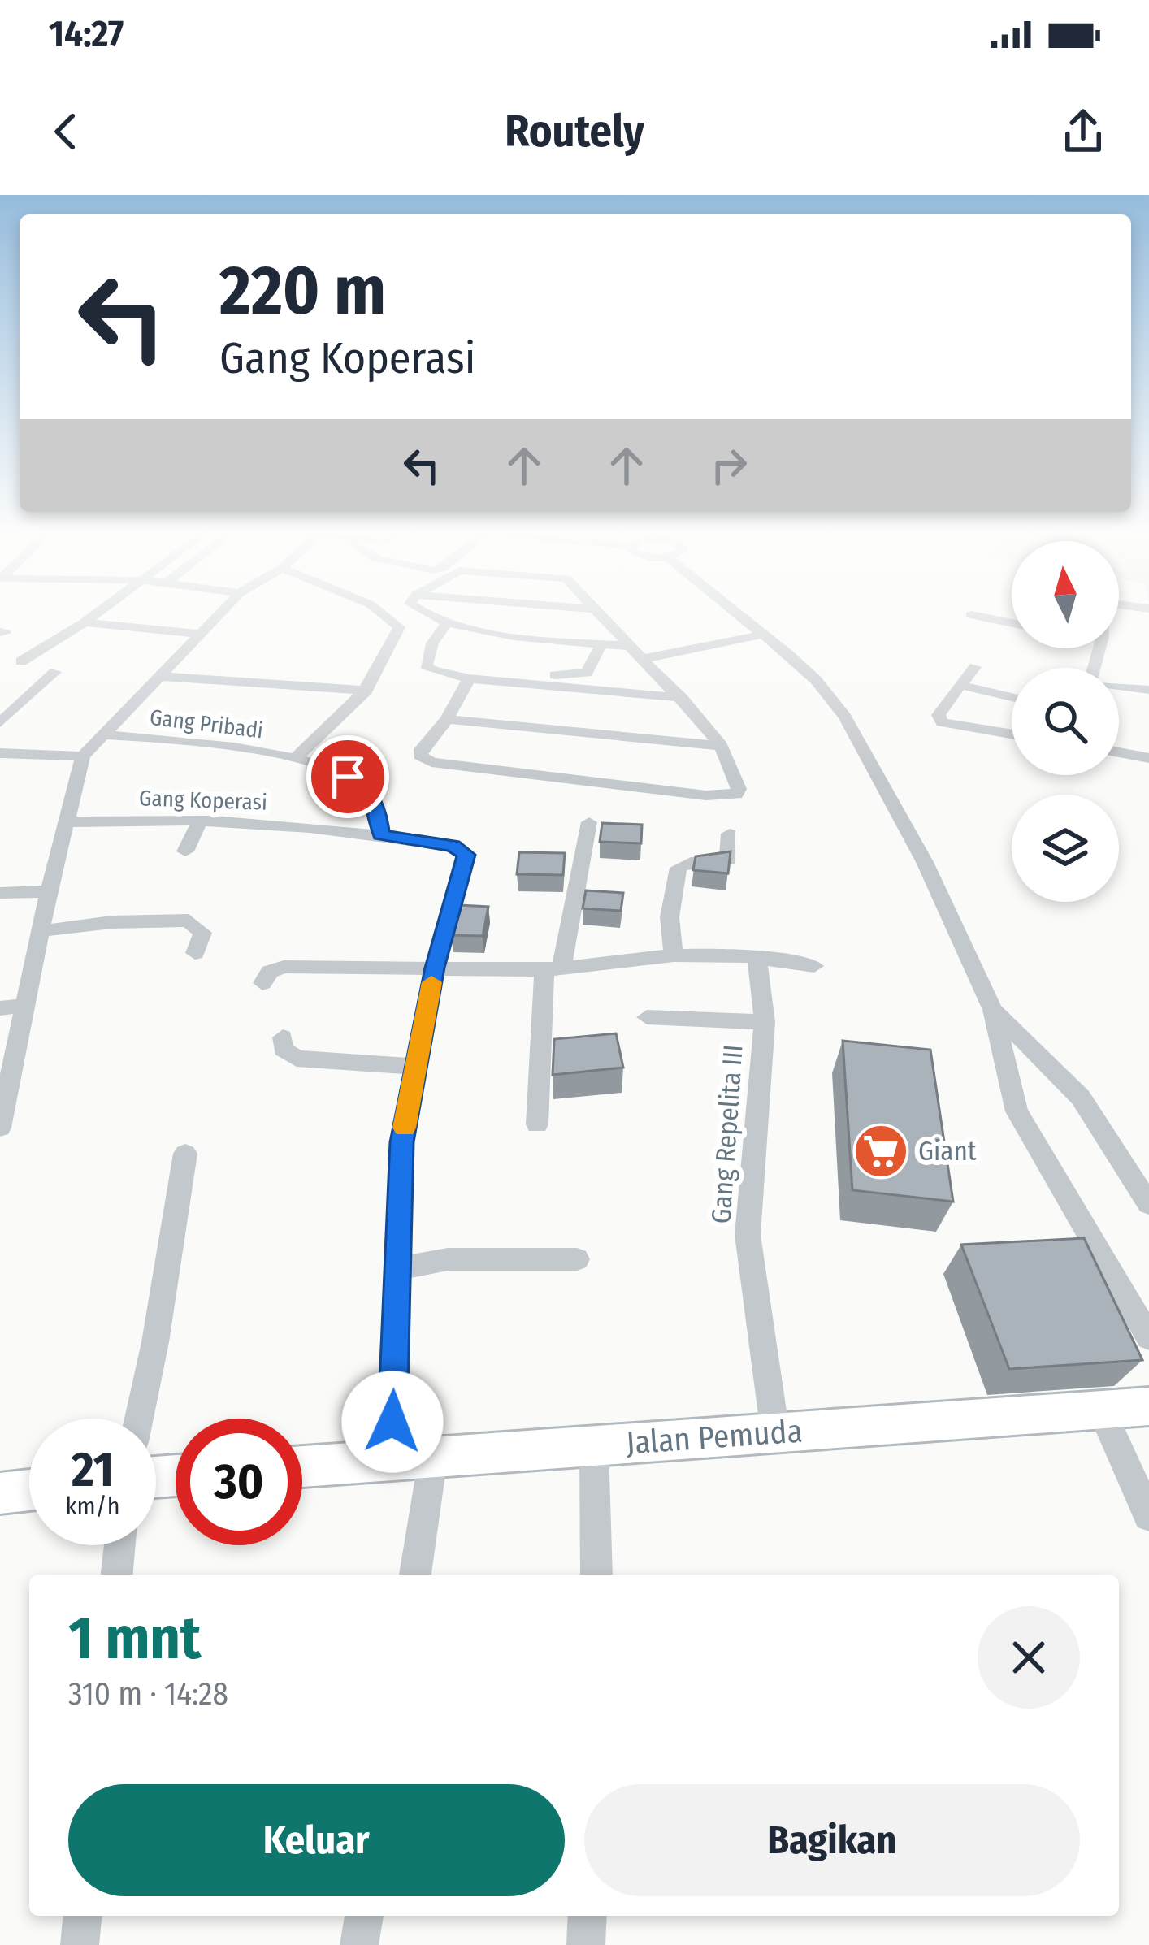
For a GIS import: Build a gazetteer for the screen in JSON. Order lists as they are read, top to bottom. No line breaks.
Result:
{"streets":{"main road":["Jalan Pemuda"],"street":["Gang Pribadi","Gang Koperasi","Gang Repelita III"]},"crossings":[["Gang Pribadi","Gang Koperasi"],["Gang Repelita III","Jalan Pemuda"]],"places":{"supermarket":["Giant"]},"north":"top","page":{"status":"14:27","header":"Routely","turn":["220 m","Gang Koperasi"],"speed":"21 km/h","limit":"30","heading":["1 mnt","310 m · 14:28"],"buttons":["Keluar","Bagikan"]}}
